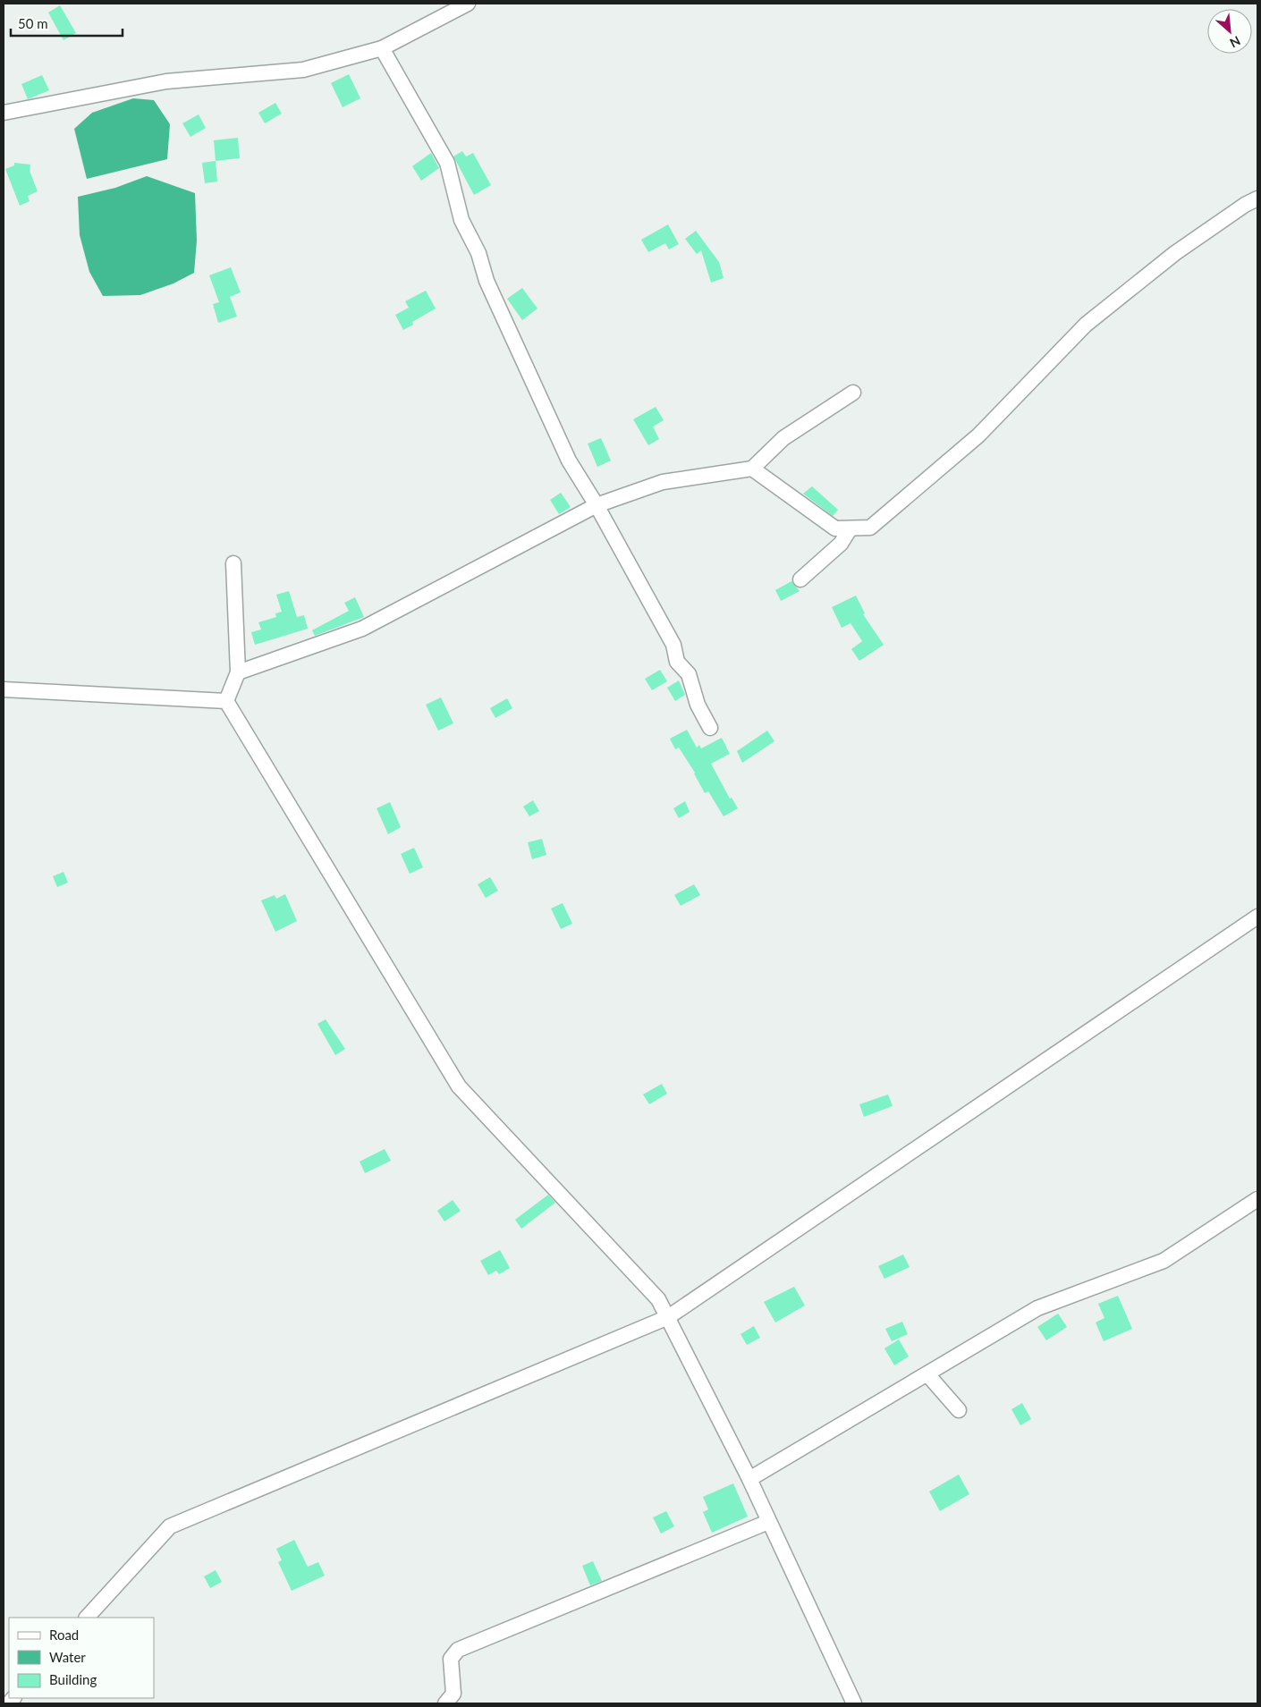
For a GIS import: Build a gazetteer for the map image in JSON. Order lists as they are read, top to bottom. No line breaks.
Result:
{"legend":["Road","Water","Building"],"scale_bar":"50 m","north":"bottom right"}
